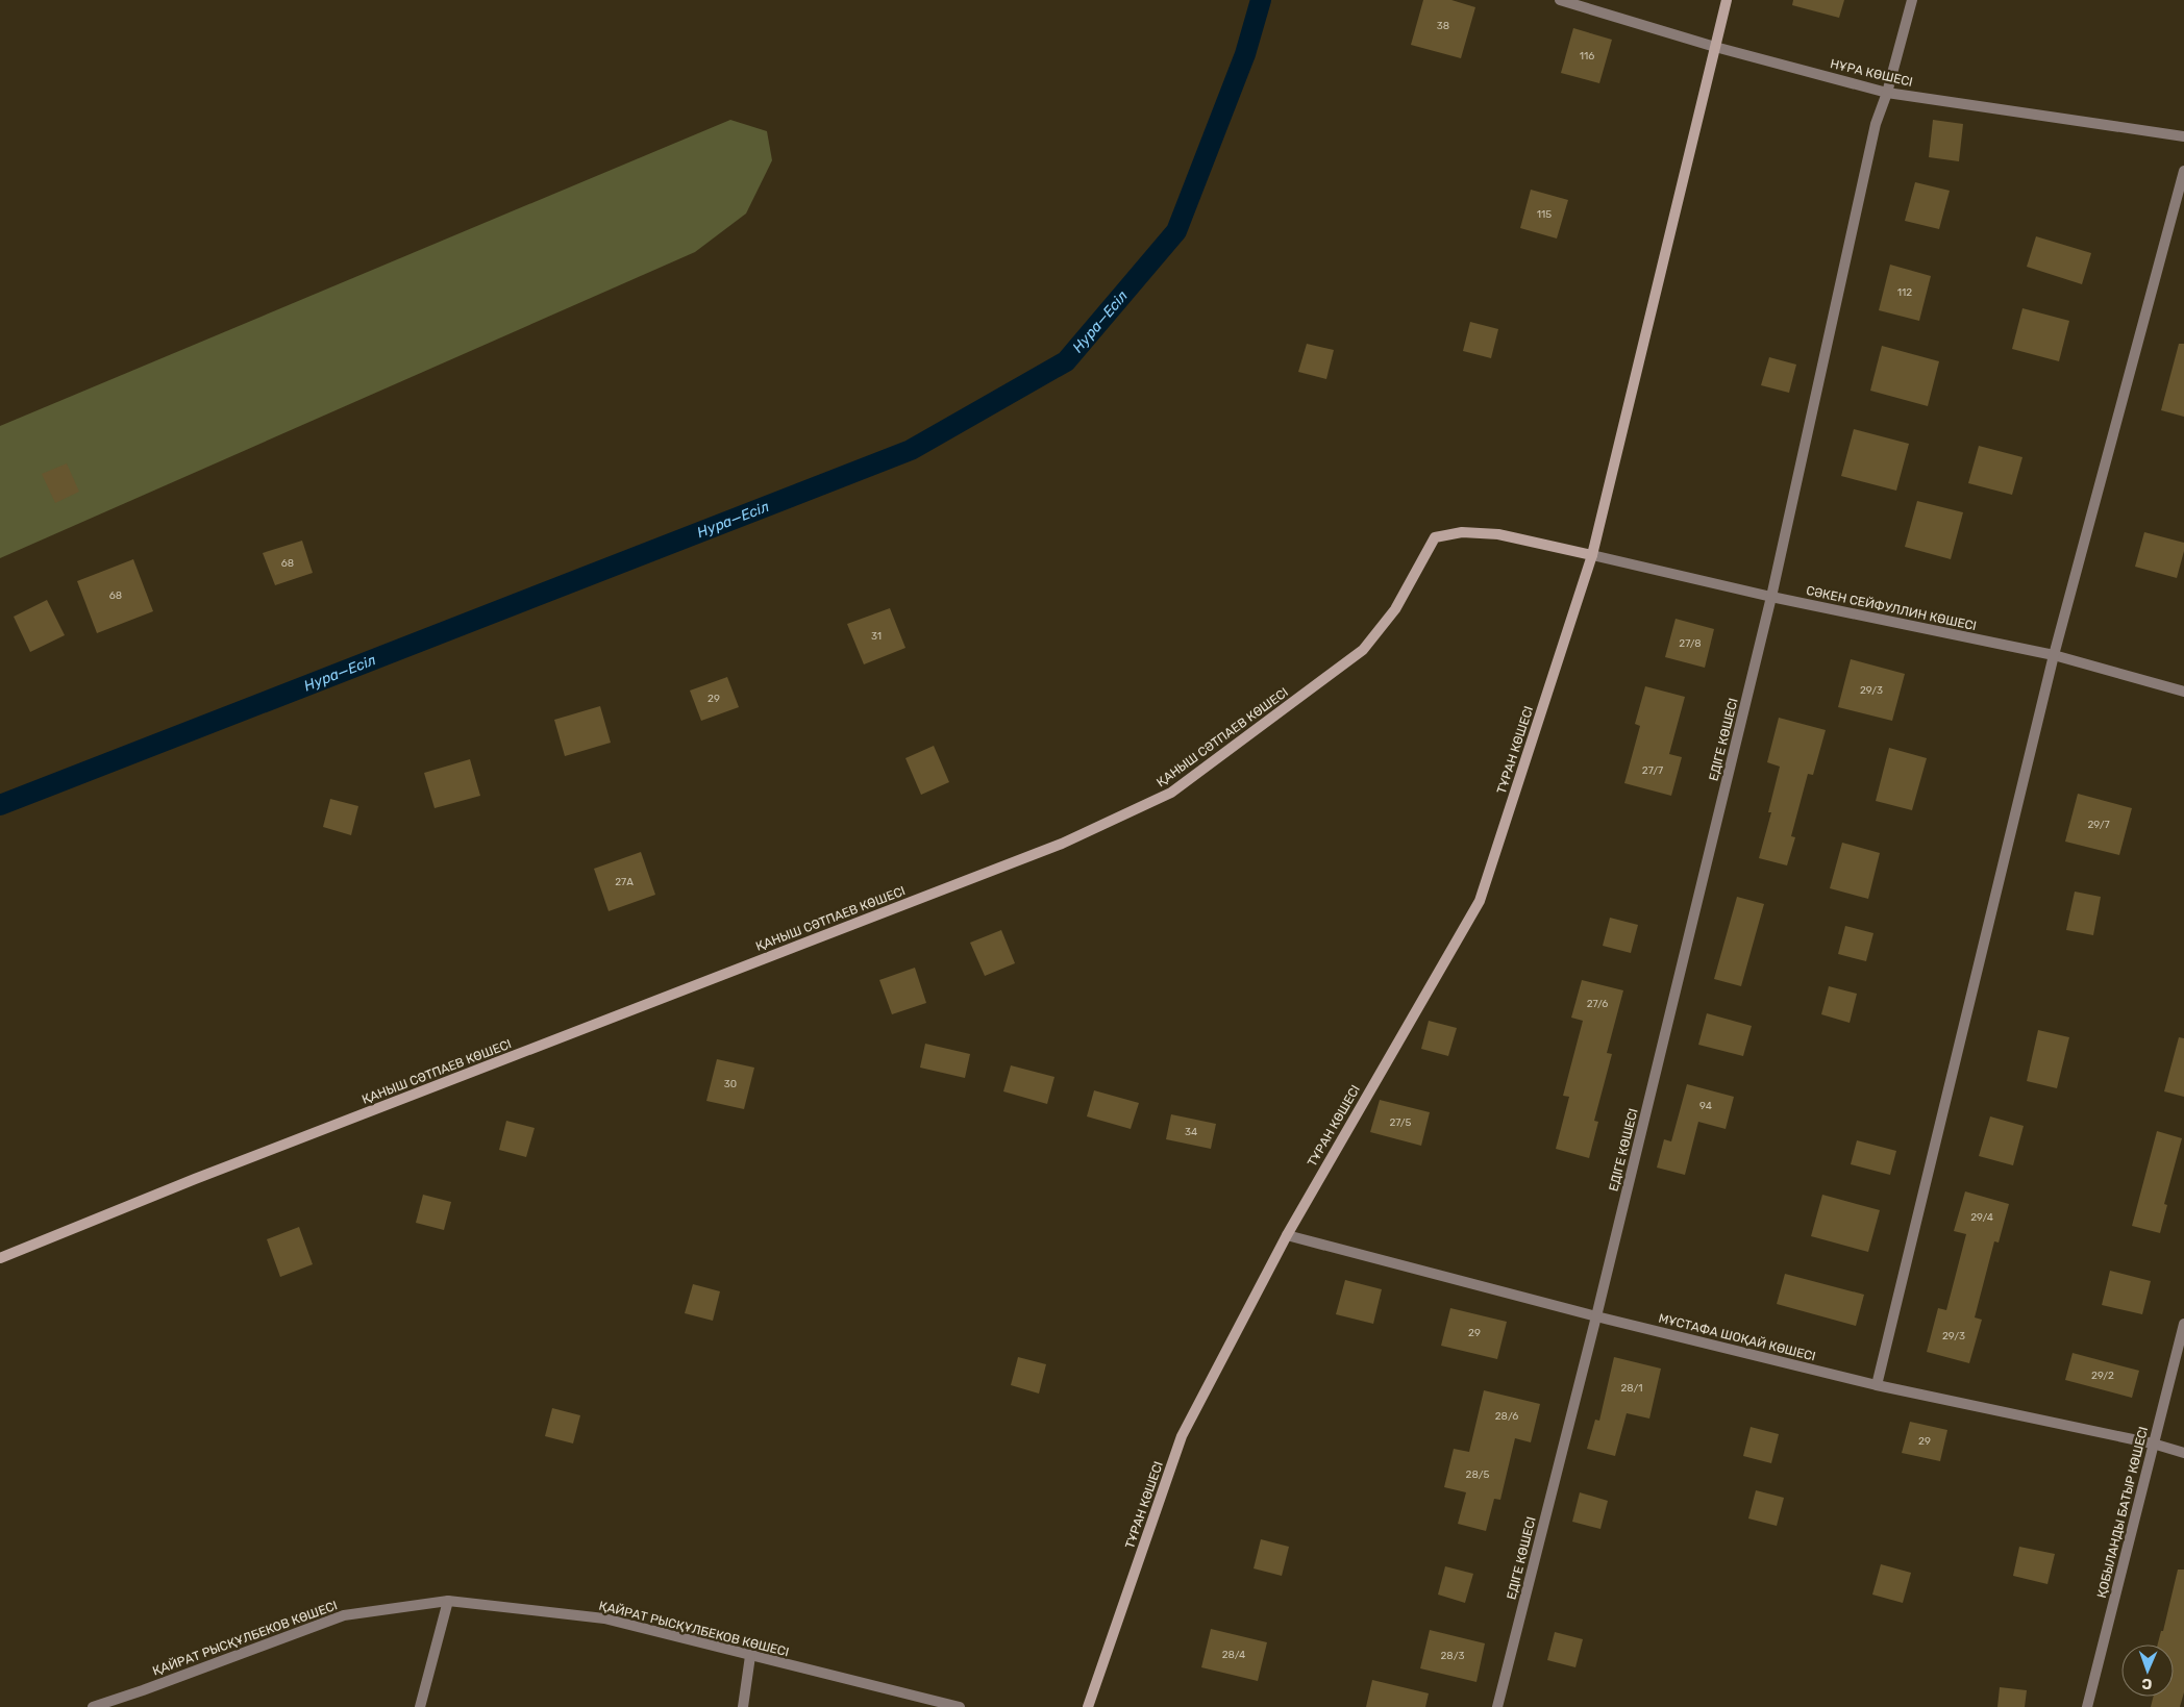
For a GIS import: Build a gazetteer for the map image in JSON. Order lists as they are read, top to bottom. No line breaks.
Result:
{"streets":{"street":["НҰРА КӨШЕСІ","СӘКЕН СЕЙФУЛЛИН КӨШЕСІ","ҚАНЫШ СӘТПАЕВ КӨШЕСІ","ЕДІГЕ КӨШЕСІ","ТҰРАН КӨШЕСІ","МҰСТАФА ШОҚАЙ КӨШЕСІ","ҚОБЫЛАНДЫ БАТЫР КӨШЕСІ","ҚАЙРАТ РЫСҚҰЛБЕКОВ КӨШЕСІ"]},"crossings":[["НҰРА КӨШЕСІ","ЕДІГЕ КӨШЕСІ"],["НҰРА КӨШЕСІ","ТҰРАН КӨШЕСІ"],["СӘКЕН СЕЙФУЛЛИН КӨШЕСІ","ҚАНЫШ СӘТПАЕВ КӨШЕСІ"],["СӘКЕН СЕЙФУЛЛИН КӨШЕСІ","ЕДІГЕ КӨШЕСІ"],["СӘКЕН СЕЙФУЛЛИН КӨШЕСІ","ТҰРАН КӨШЕСІ"],["ҚАНЫШ СӘТПАЕВ КӨШЕСІ","ТҰРАН КӨШЕСІ"],["ЕДІГЕ КӨШЕСІ","МҰСТАФА ШОҚАЙ КӨШЕСІ"],["ТҰРАН КӨШЕСІ","МҰСТАФА ШОҚАЙ КӨШЕСІ"],["МҰСТАФА ШОҚАЙ КӨШЕСІ","ҚОБЫЛАНДЫ БАТЫР КӨШЕСІ"]],"water":["Нура—Есіл"],"house_numbers":["38","116","115","112","68","68","31","27/8","29/3","29","27/7","29/7","27А","27/6","30","94","27/5","34","29/4","29","29/3","29/2","28/1","28/6","29","28/5","28/4","28/3"],"north":"bottom"}
